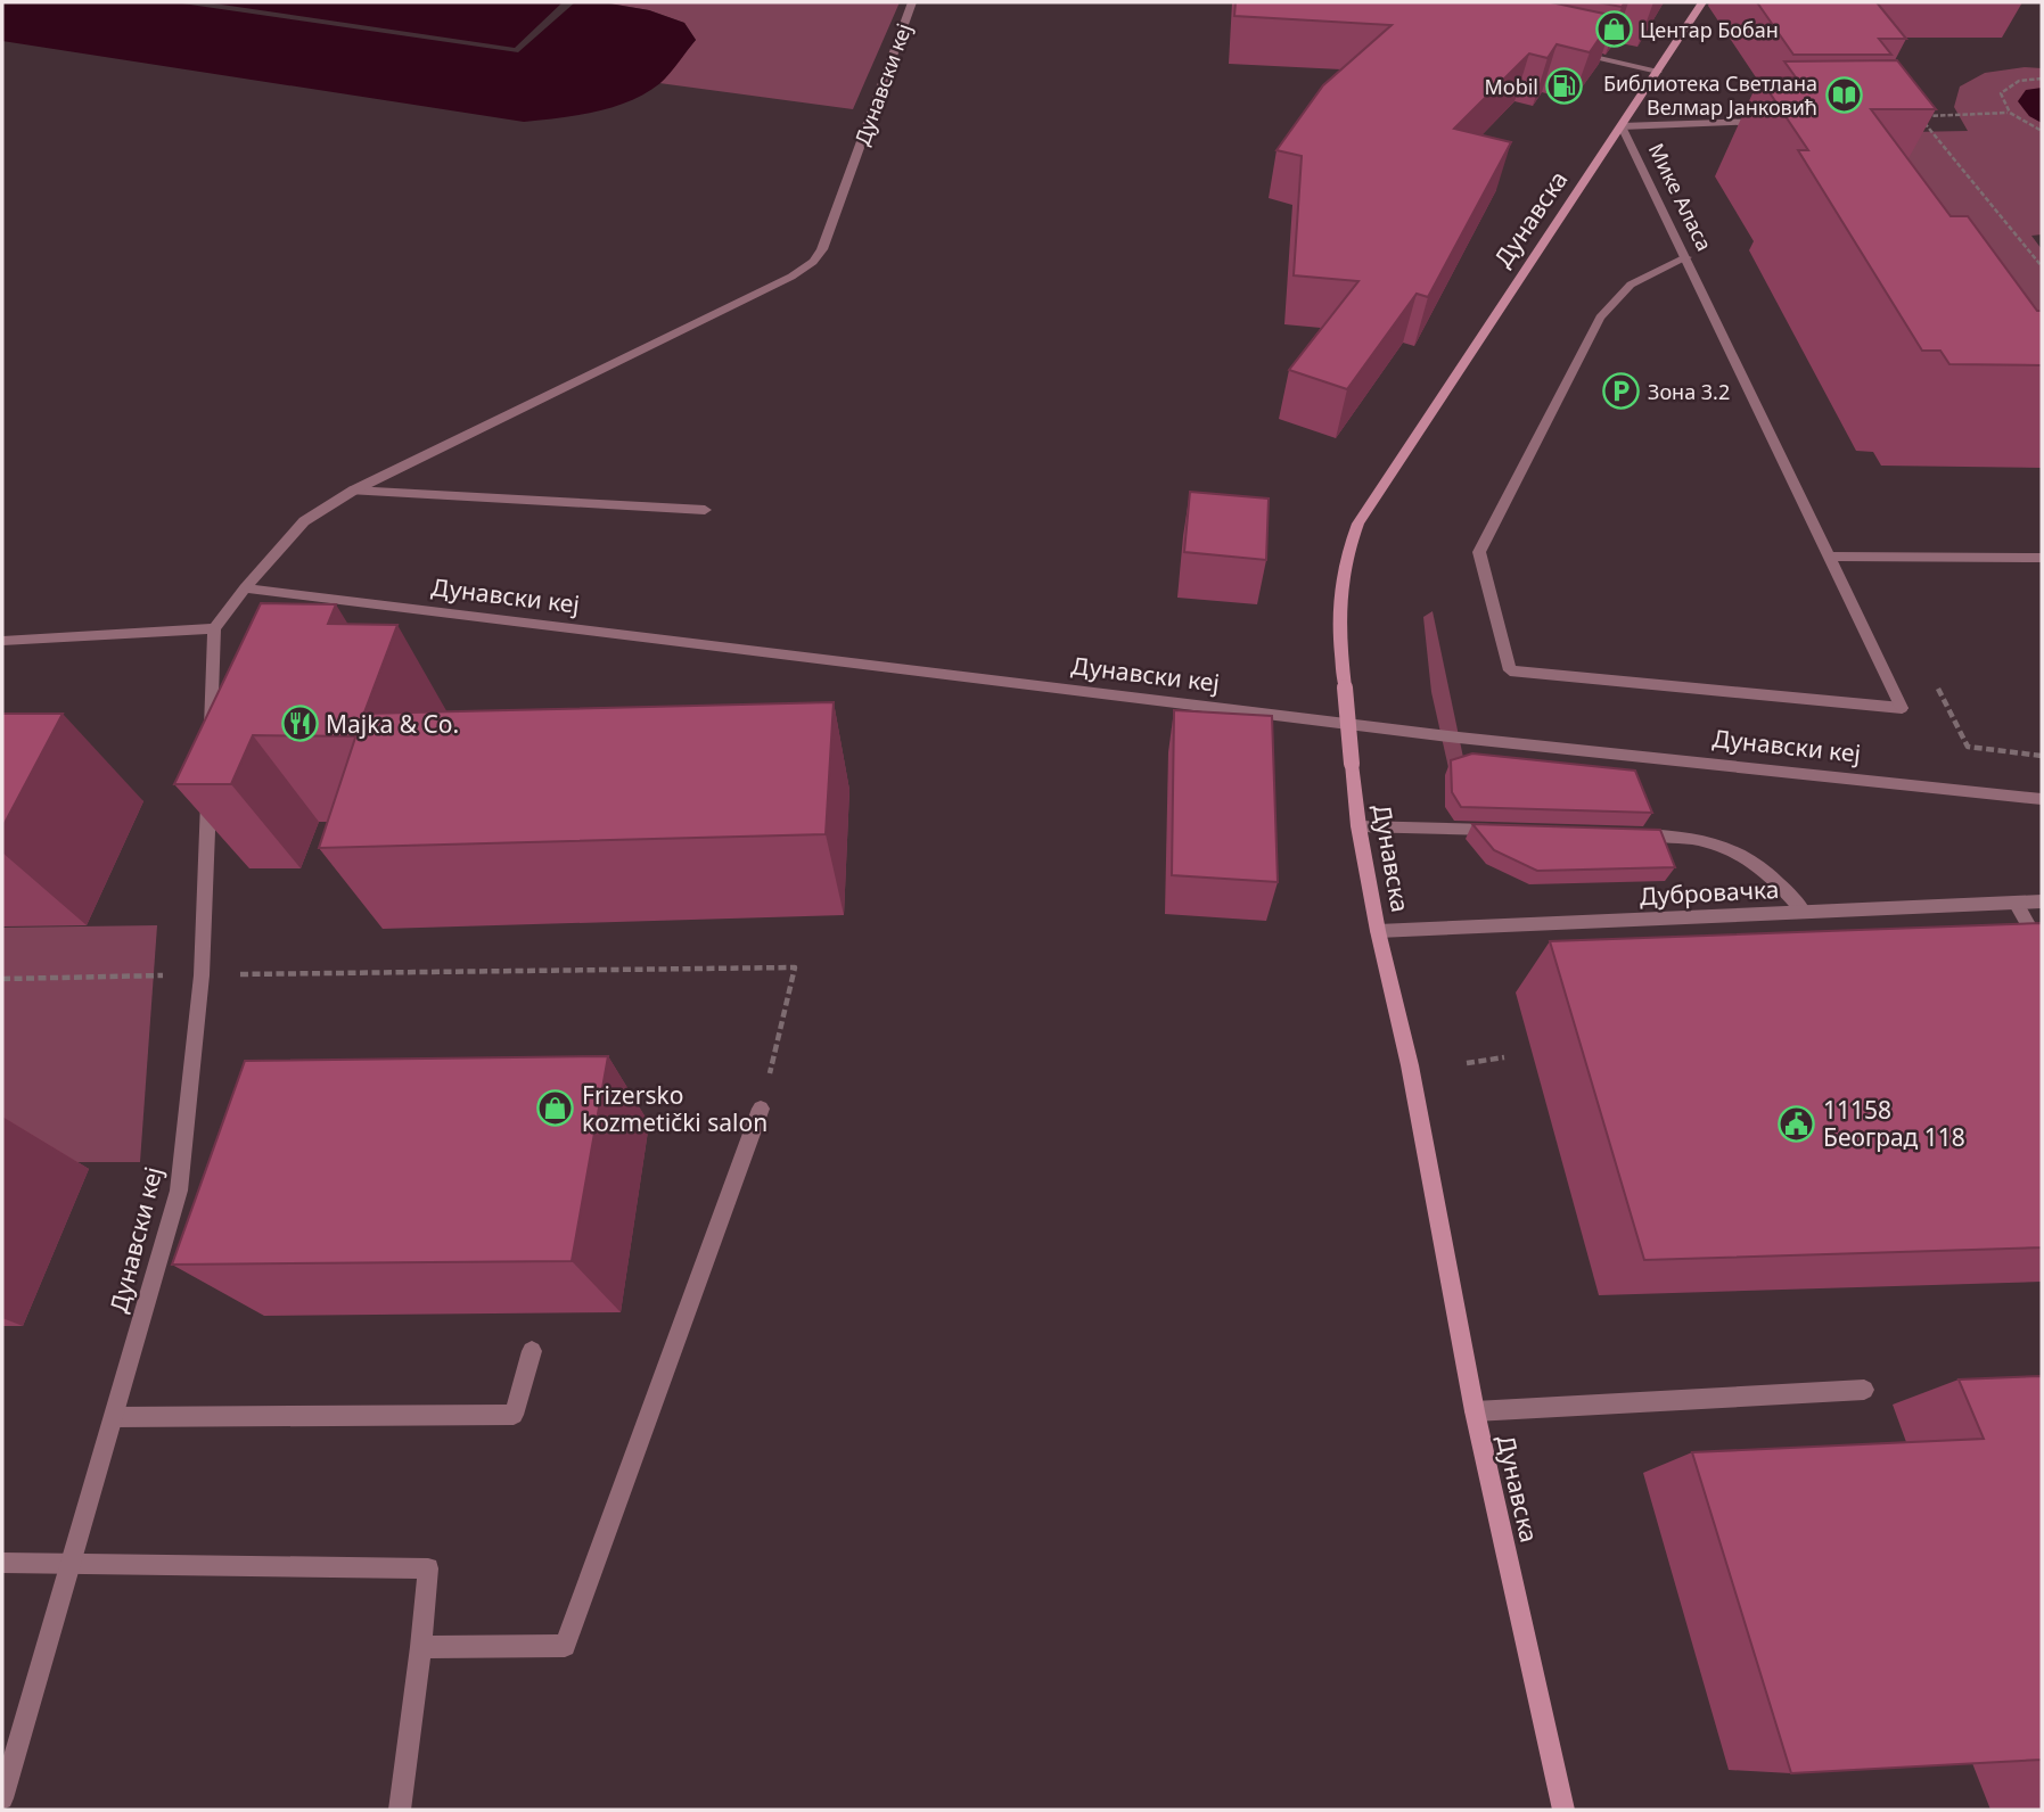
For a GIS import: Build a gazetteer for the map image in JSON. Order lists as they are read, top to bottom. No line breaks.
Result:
{"streets":{"main road":["Дунавска"],"street":["Дунавски кеј","Мике Аласа","Дубровачка"]},"crossings":[["Мике Аласа","Дунавска"],["Дунавска","Дубровачка"]],"places":{"shop":["Центар Бобан","Frizersko kozmetički salon"],"fuel station":["Mobil"],"library":["Библиотека Светлана Велмар Јанковић"],"parking":["Зона 3.2"],"restaurant":["Majka & Co."],"public building":["11158 Београд 118"]}}
